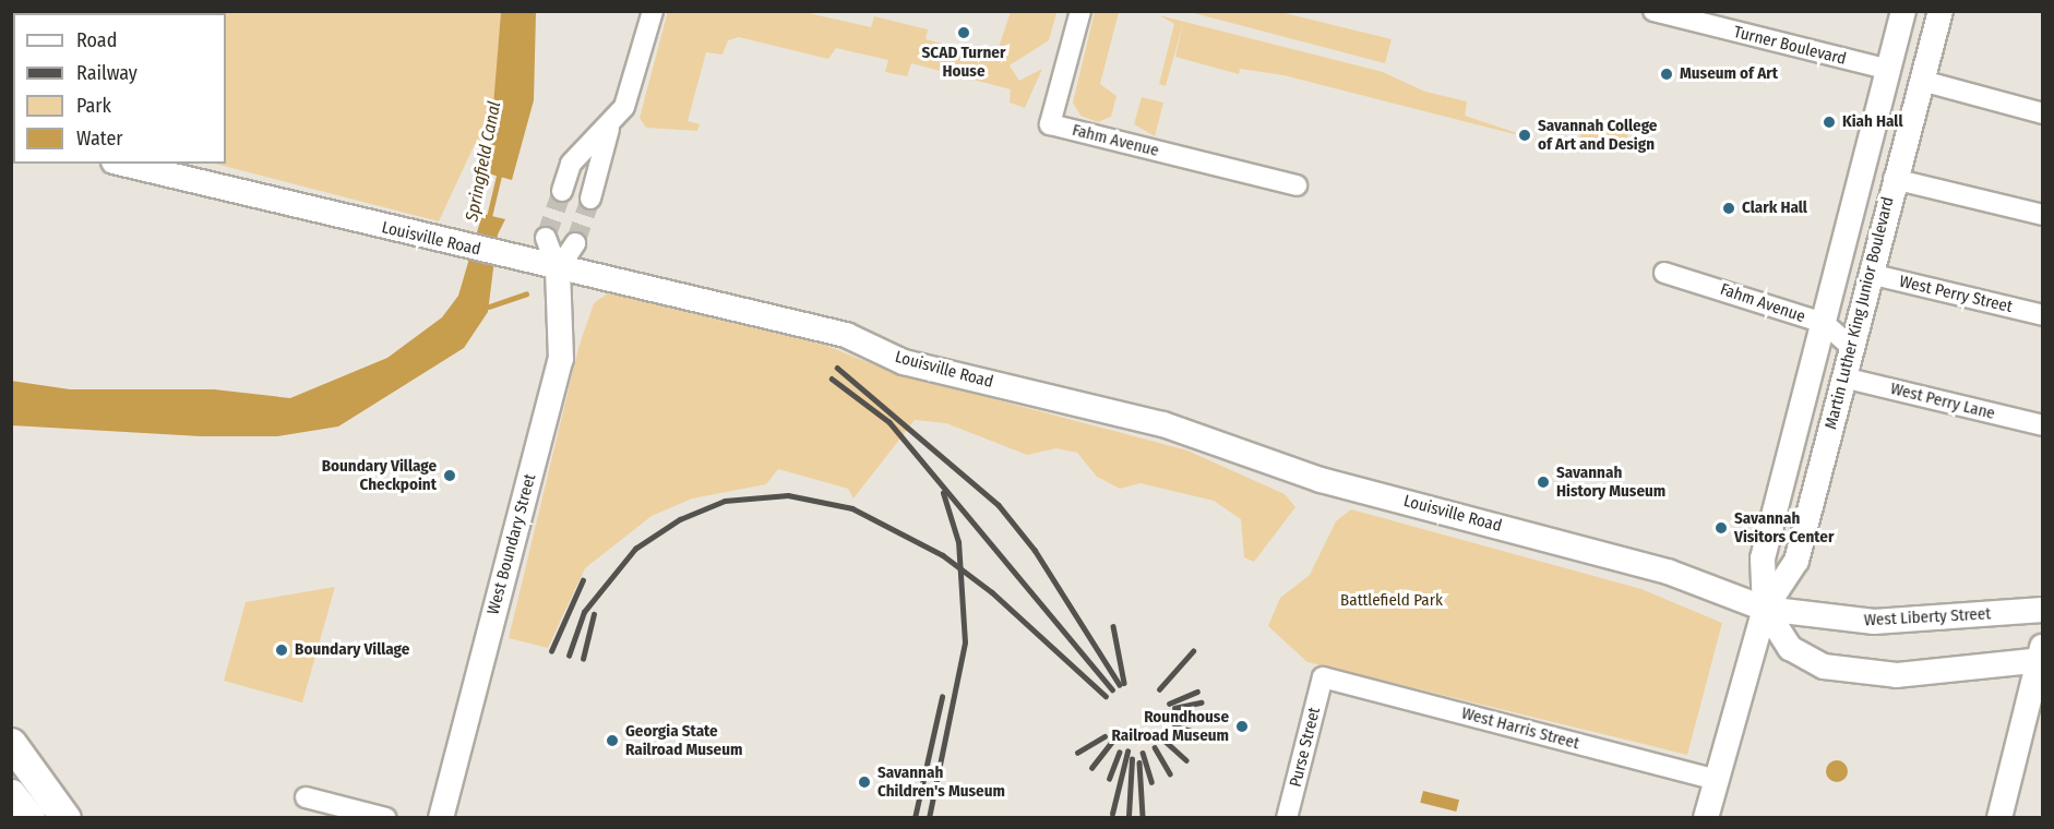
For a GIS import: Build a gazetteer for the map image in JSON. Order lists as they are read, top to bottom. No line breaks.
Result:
{"streets":{"main road":["Louisville Road","Martin Luther King Junior Boulevard","West Boundary Street","West Liberty Street"],"street":["Turner Boulevard","Fahm Avenue","West Perry Street","West Perry Lane","West Harris Street","Purse Street"]},"crossings":[["Turner Boulevard","Martin Luther King Junior Boulevard"],["Fahm Avenue","Martin Luther King Junior Boulevard"],["Louisville Road","Martin Luther King Junior Boulevard"],["Louisville Road","West Boundary Street"],["Louisville Road","West Liberty Street"],["West Perry Street","Martin Luther King Junior Boulevard"],["Martin Luther King Junior Boulevard","West Perry Lane"],["Martin Luther King Junior Boulevard","West Liberty Street"],["Martin Luther King Junior Boulevard","West Harris Street"],["West Harris Street","Purse Street"]],"water":["Springfield Canal"],"parks":["Battlefield Park"],"places":["SCAD Turner House","Museum of Art","Kiah Hall","Savannah College of Art and Design","Clark Hall","Boundary Village Checkpoint","Savannah History Museum","Savannah Visitors Center","Boundary Village","Roundhouse Railroad Museum","Georgia State Railroad Museum","Savannah Children's Museum"],"legend":["Road","Railway","Park","Water"]}
